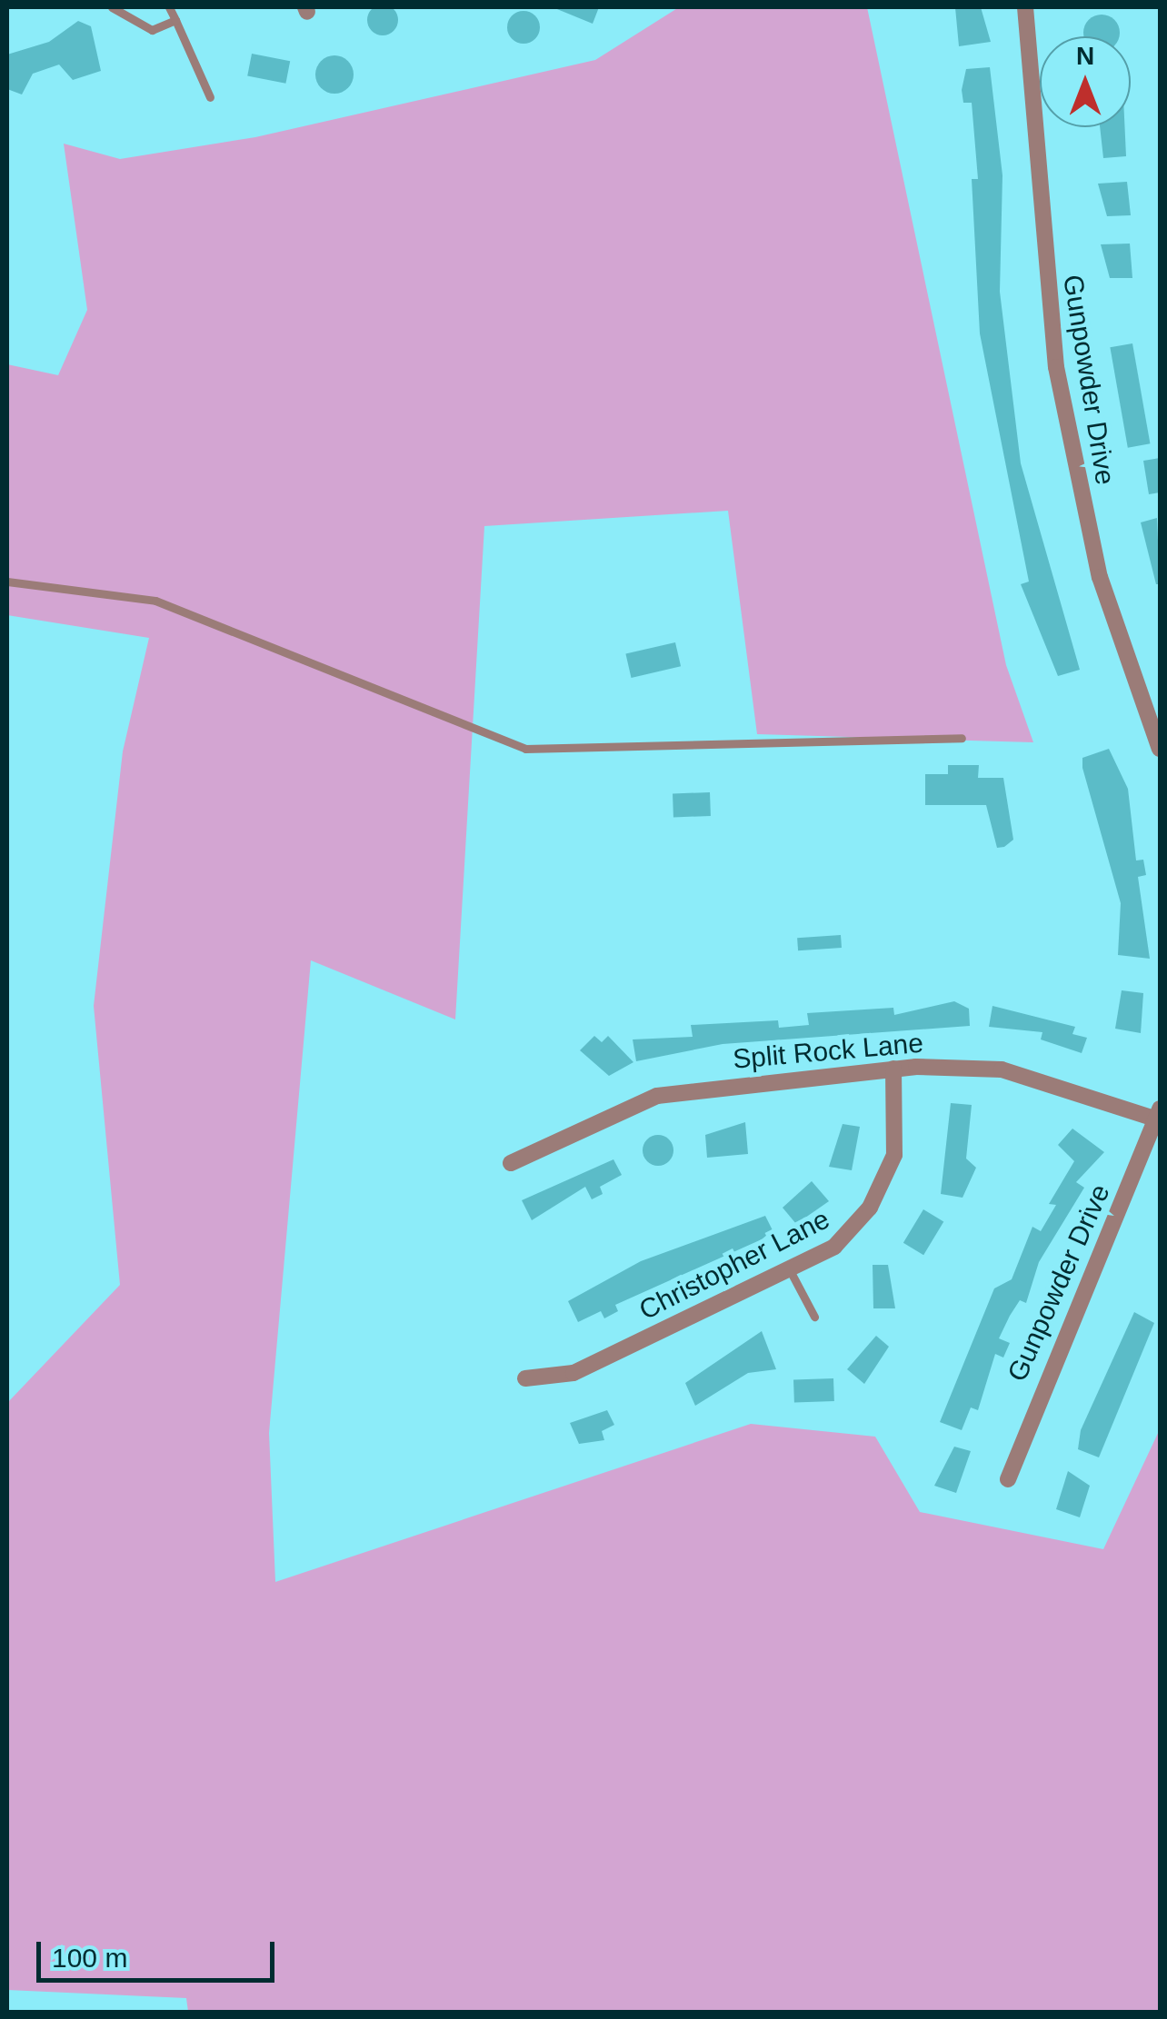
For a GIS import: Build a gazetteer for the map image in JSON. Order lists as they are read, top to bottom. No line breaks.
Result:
{"streets":{"street":["Gunpowder Drive","Split Rock Lane","Christopher Lane"]},"crossings":[["Gunpowder Drive","Split Rock Lane"],["Split Rock Lane","Christopher Lane"]],"scale_bar":"100 m","north":"top"}
